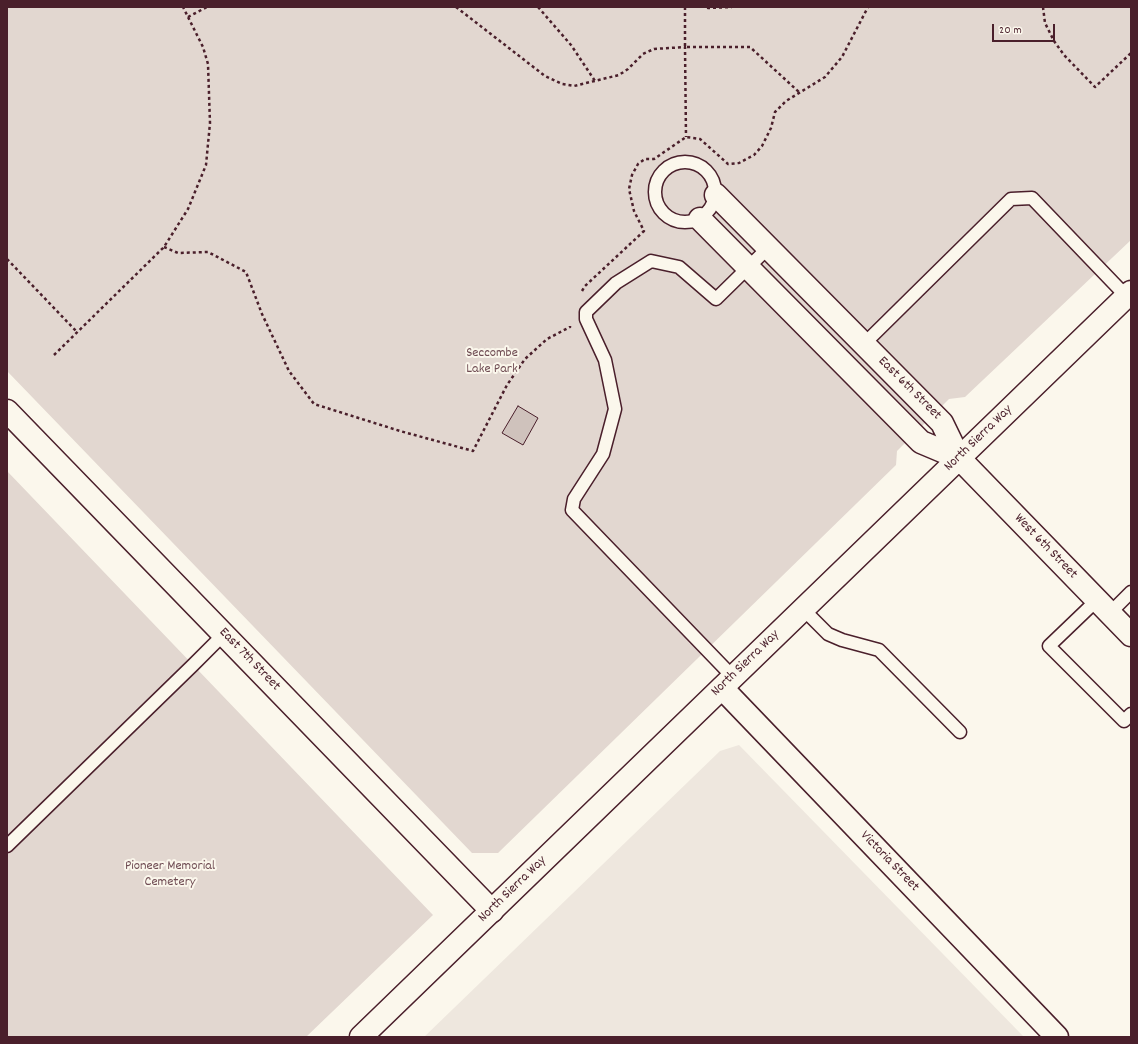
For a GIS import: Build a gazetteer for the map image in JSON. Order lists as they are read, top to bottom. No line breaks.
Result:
{"streets":{"street":["East 6th Street","North Sierra Way","West 6th Street","East 7th Street","Victoria Street"]},"crossings":[["East 6th Street","North Sierra Way"],["East 6th Street","West 6th Street"],["North Sierra Way","West 6th Street"],["North Sierra Way","East 7th Street"],["North Sierra Way","Victoria Street"]],"parks":["Seccombe Lake Park","Pioneer Memorial Cemetery"],"scale_bar":"20 m"}
